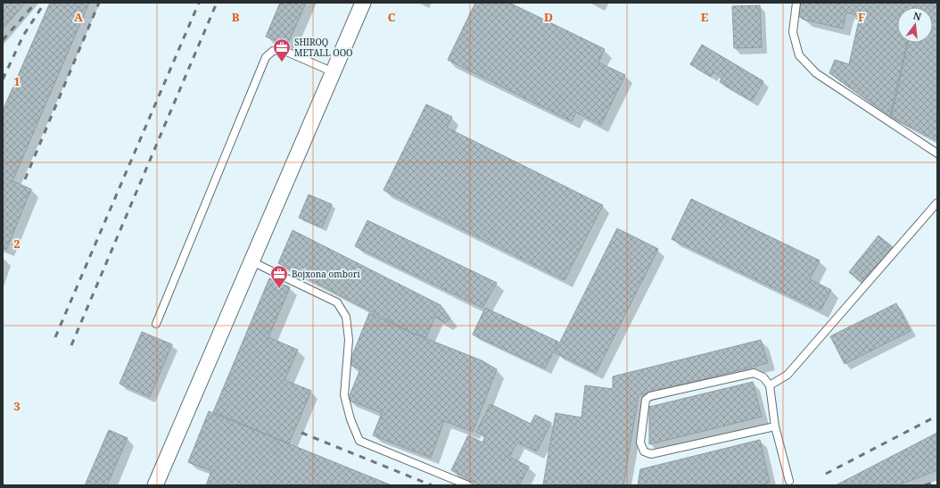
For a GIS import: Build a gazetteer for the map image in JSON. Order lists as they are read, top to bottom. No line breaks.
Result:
{"places":{"office":["SHIROQ METALL ООО","Bojxona ombori"]},"north":"top","grid":{"columns":["A","B","C","D","E","F"],"rows":["1","2","3"]}}
